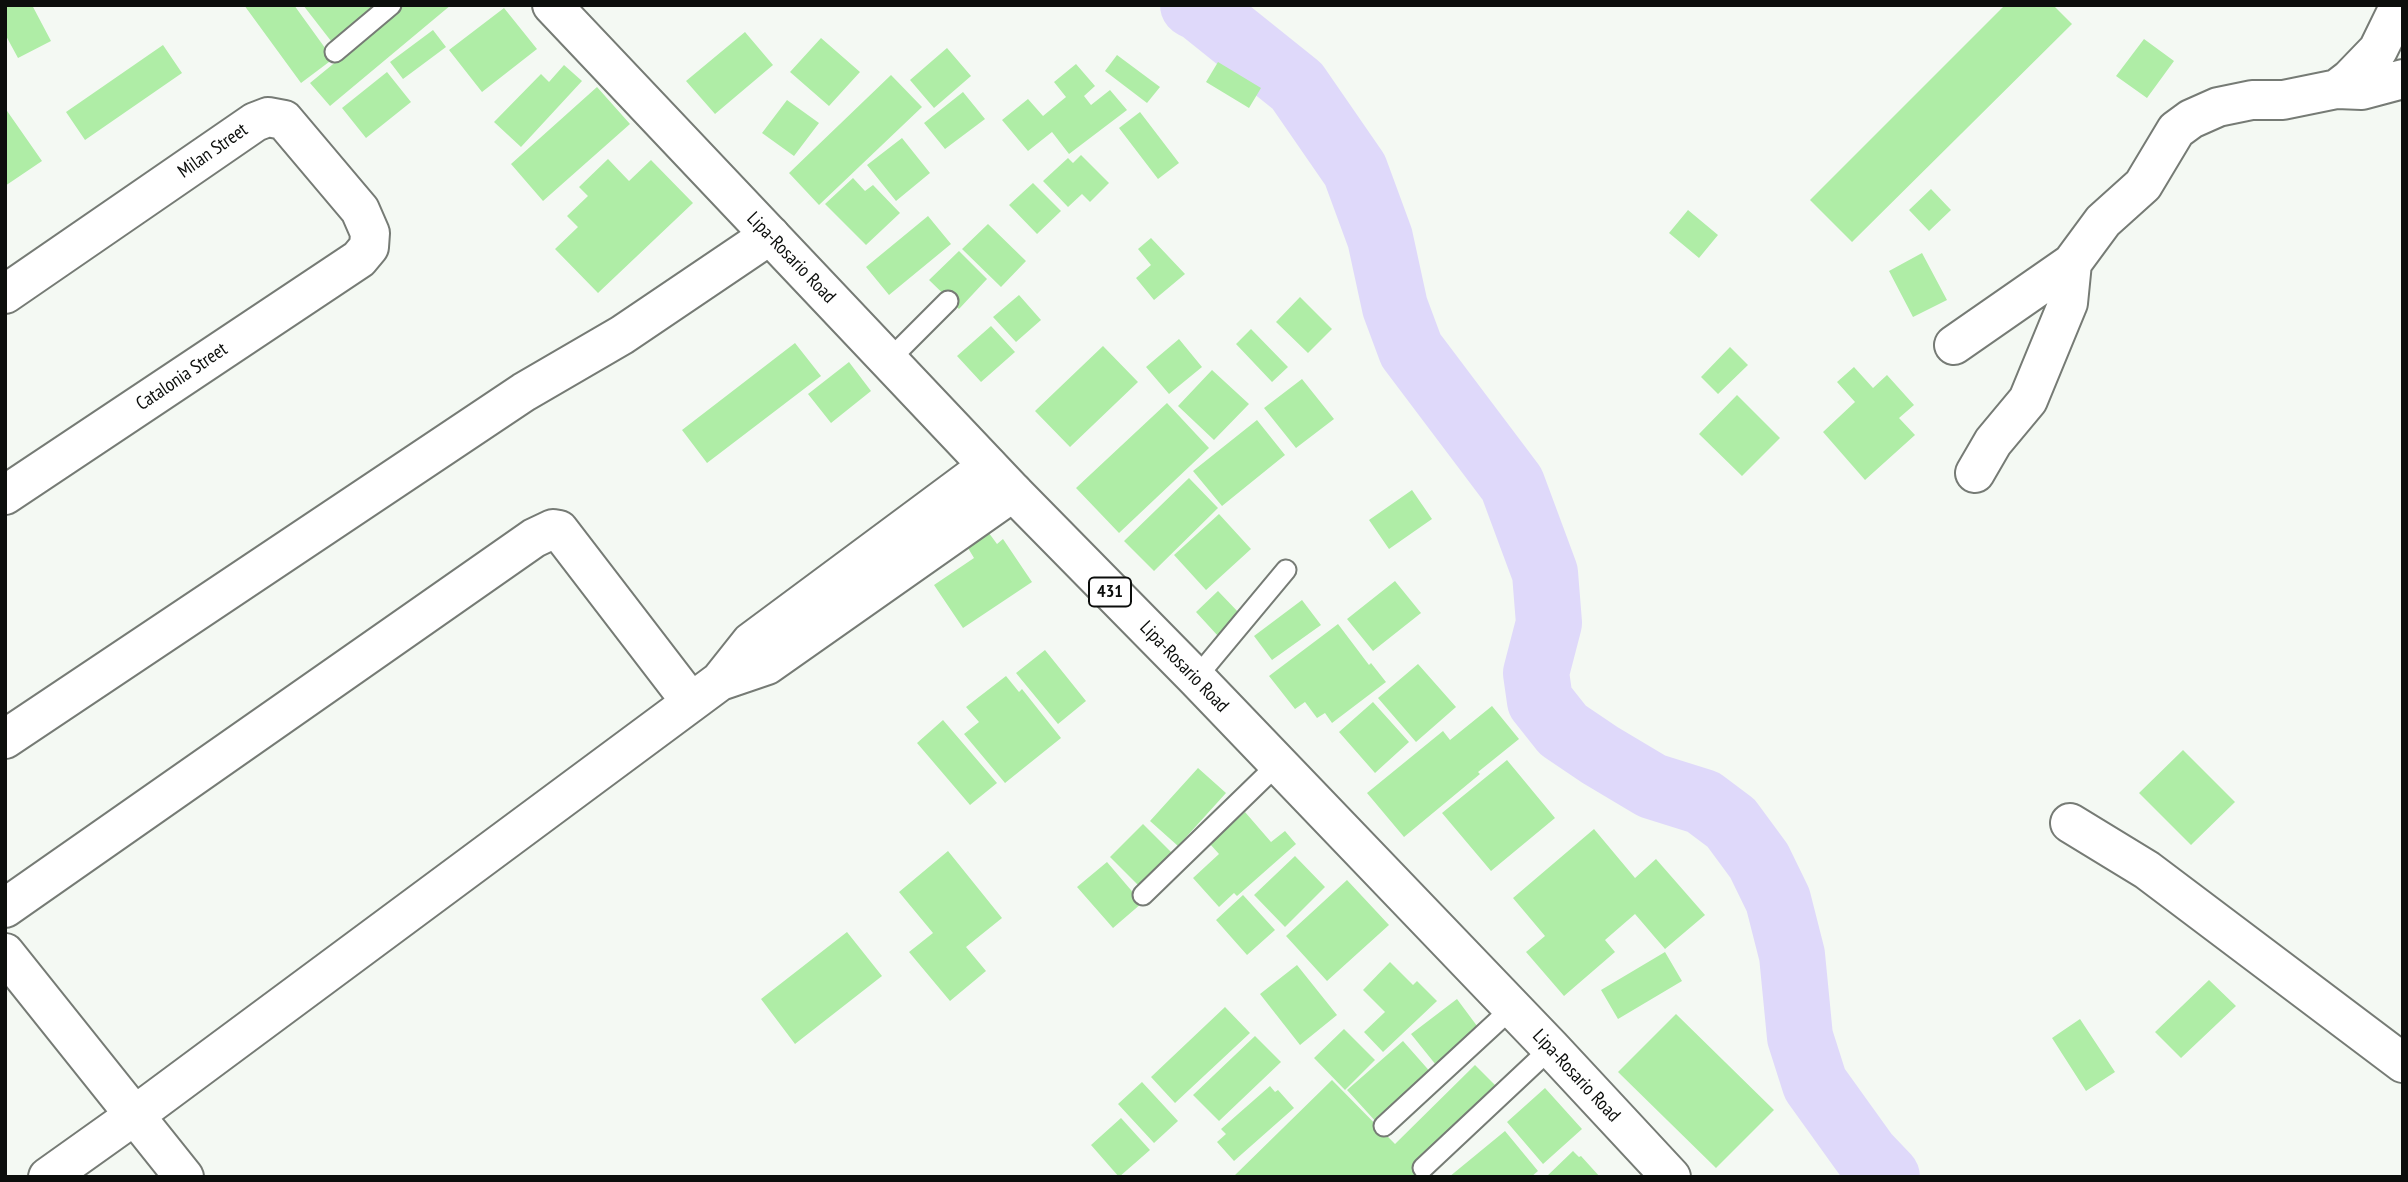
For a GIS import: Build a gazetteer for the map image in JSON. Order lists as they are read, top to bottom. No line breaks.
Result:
{"streets":{"street":["Milan Street","Lipa-Rosario Road","Catalonia Street","431"]},"crossings":[["Milan Street","Catalonia Street"]]}
